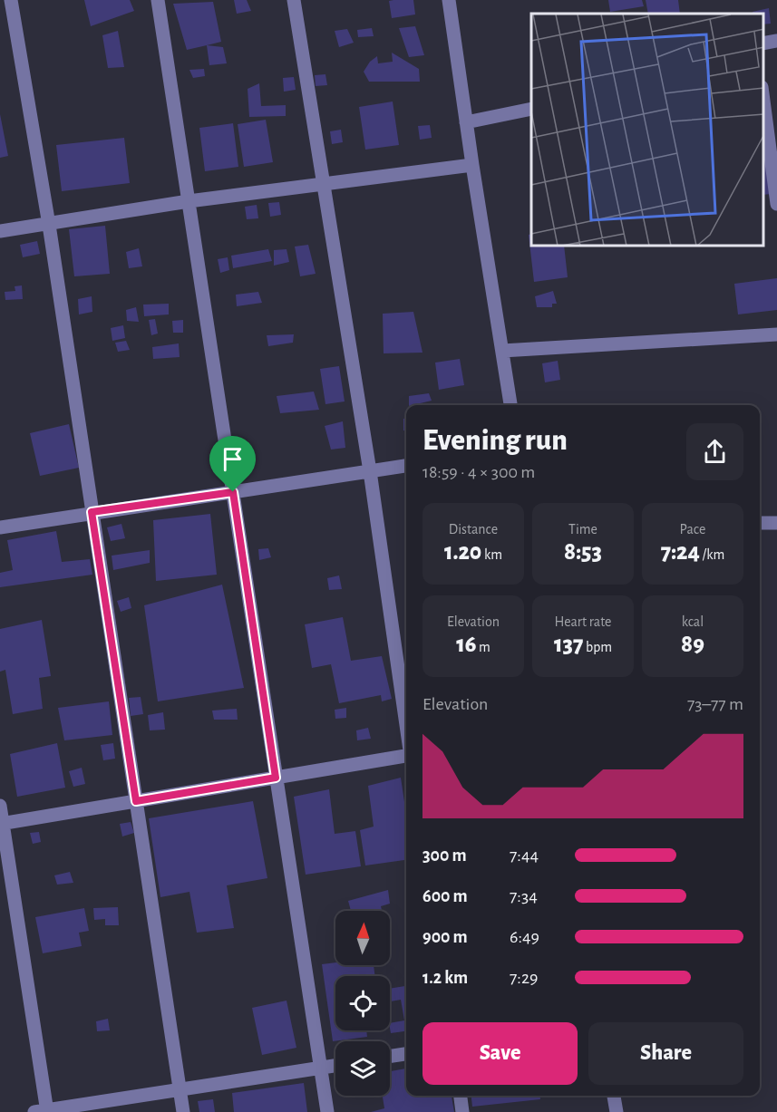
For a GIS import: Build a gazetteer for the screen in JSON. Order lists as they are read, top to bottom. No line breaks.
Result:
{"north":"top","page":{"heading":["Evening run","18:59 · 4 × 300 m"],"stats":[["Distance","1.20 km"],["Time","8:53"],["Pace","7:24 /km"],["Elevation","16 m"],["Heart rate","137 bpm"],["kcal","89"]],"chart":["Elevation","73–77 m"],"list":[{"name":"300 m","note":"7:44"},{"name":"600 m","note":"7:34"},{"name":"900 m","note":"6:49"},{"name":"1.2 km","note":"7:29"}],"buttons":["Save","Share"]}}
